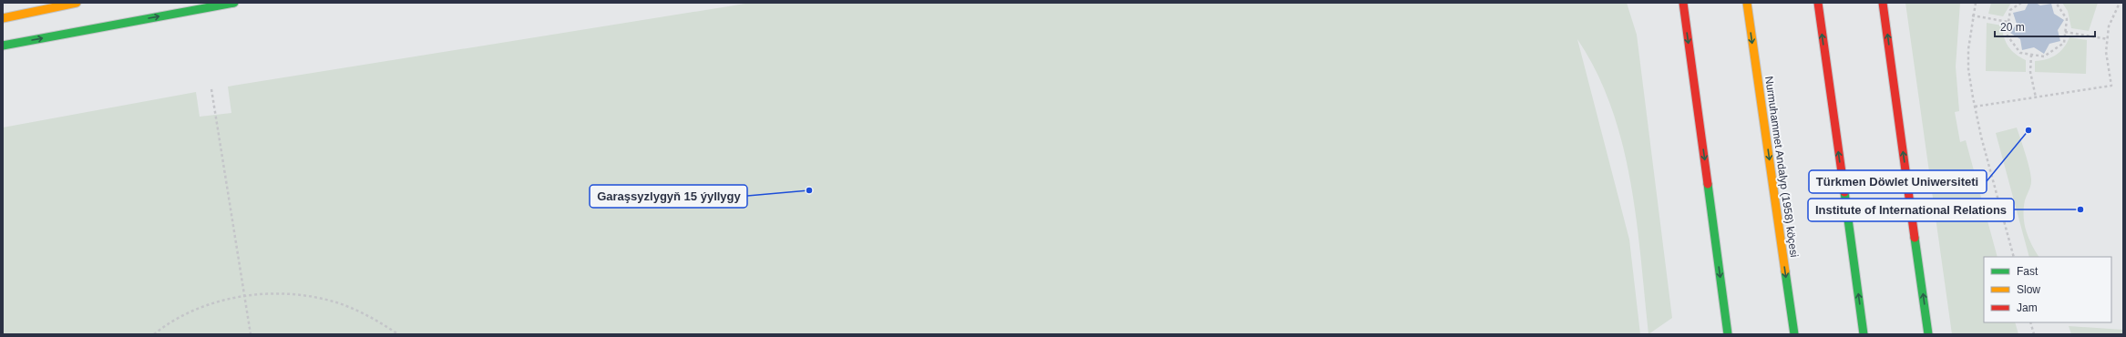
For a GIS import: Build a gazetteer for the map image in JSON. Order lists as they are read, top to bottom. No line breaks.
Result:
{"streets":{"main road":["Nurmuhammet Andalyp (1958) köçesi"]},"places":["Türkmen Döwlet Uniwersiteti","Garaşsyzlygyň 15 ýyllygy","Institute of International Relations"],"legend":["Fast","Slow","Jam"],"scale_bar":"20 m"}
